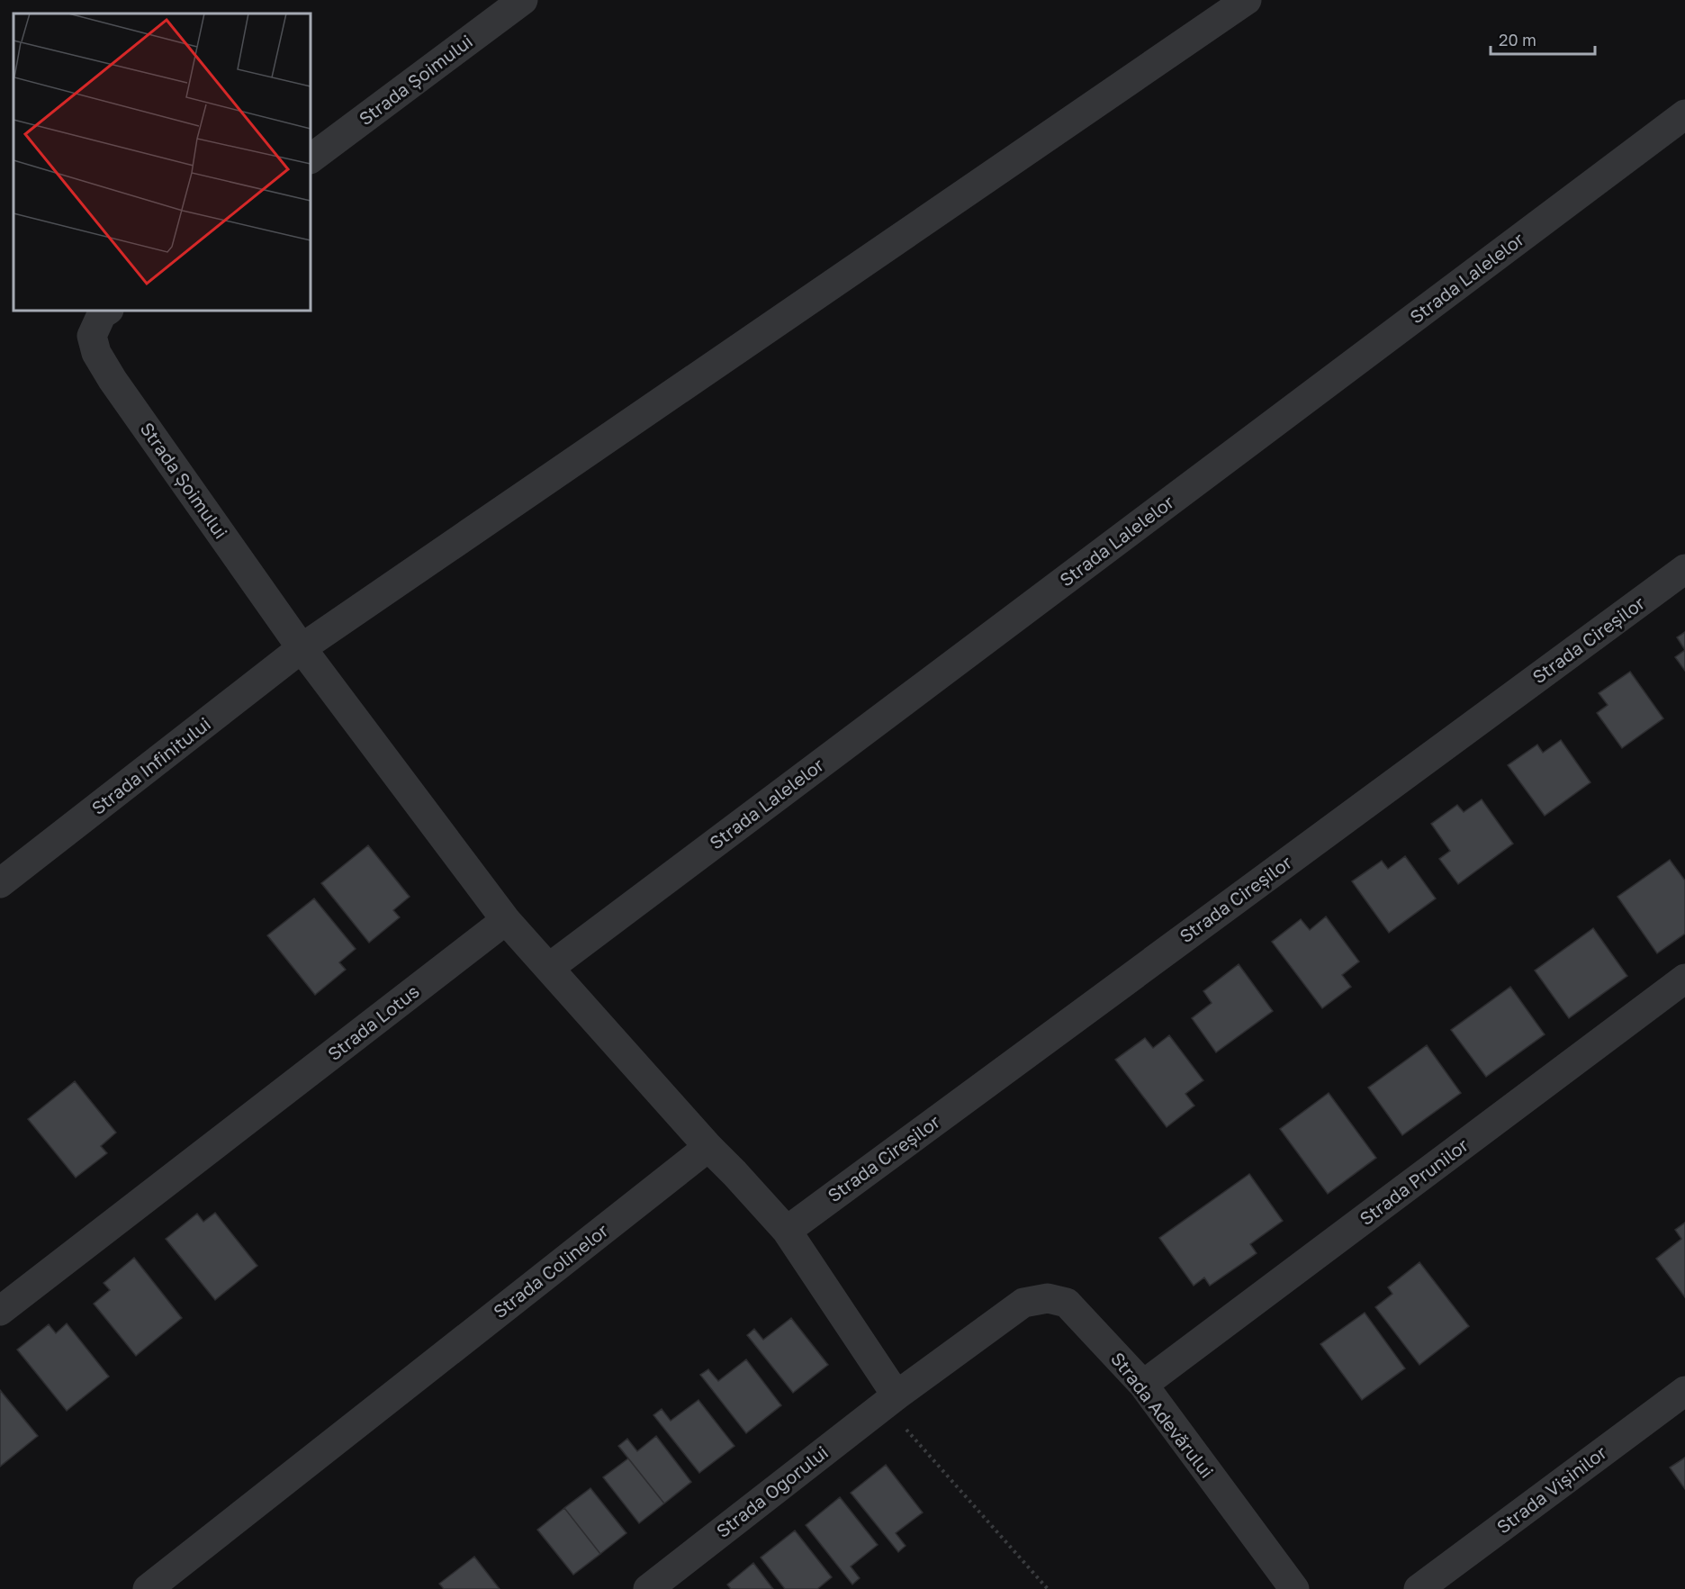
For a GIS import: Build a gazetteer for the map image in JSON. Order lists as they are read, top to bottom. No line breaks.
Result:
{"streets":{"street":["Strada Șoimului","Strada Lalelelor","Strada Cireșilor","Strada Infinitului","Strada Lotus","Strada Prunilor","Strada Colinelor","Strada Adevărului","Strada Vișinilor","Strada Ogorului"]},"crossings":[["Strada Șoimului","Strada Infinitului"],["Strada Șoimului","Strada Lotus"],["Strada Prunilor","Strada Adevărului"],["Strada Adevărului","Strada Ogorului"]],"scale_bar":"20 m"}
